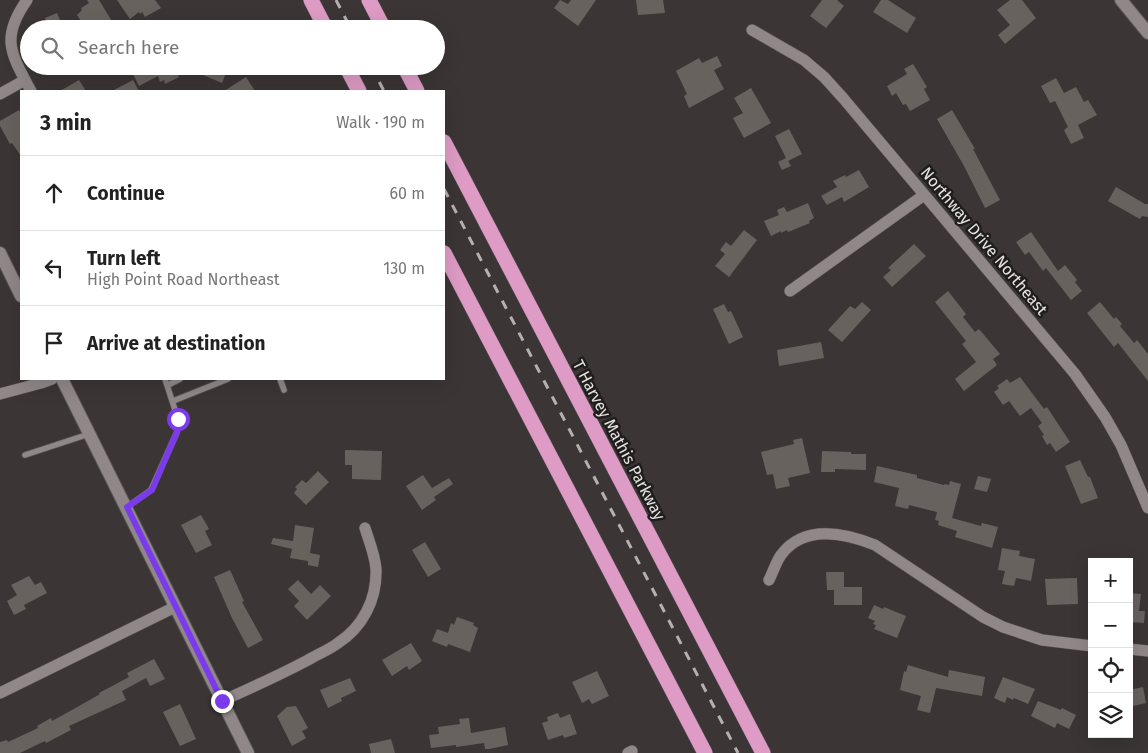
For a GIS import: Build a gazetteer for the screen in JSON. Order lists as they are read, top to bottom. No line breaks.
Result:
{"streets":{"highway":["T Harvey Mathis Parkway"],"street":["Northway Drive Northeast"]},"page":{"search":"Search here","heading":["3 min","Walk · 190 m"],"list":[["Continue","60 m"],["Turn left","High Point Road Northeast","130 m"],"Arrive at destination"],"map_buttons":["+","−"]}}
